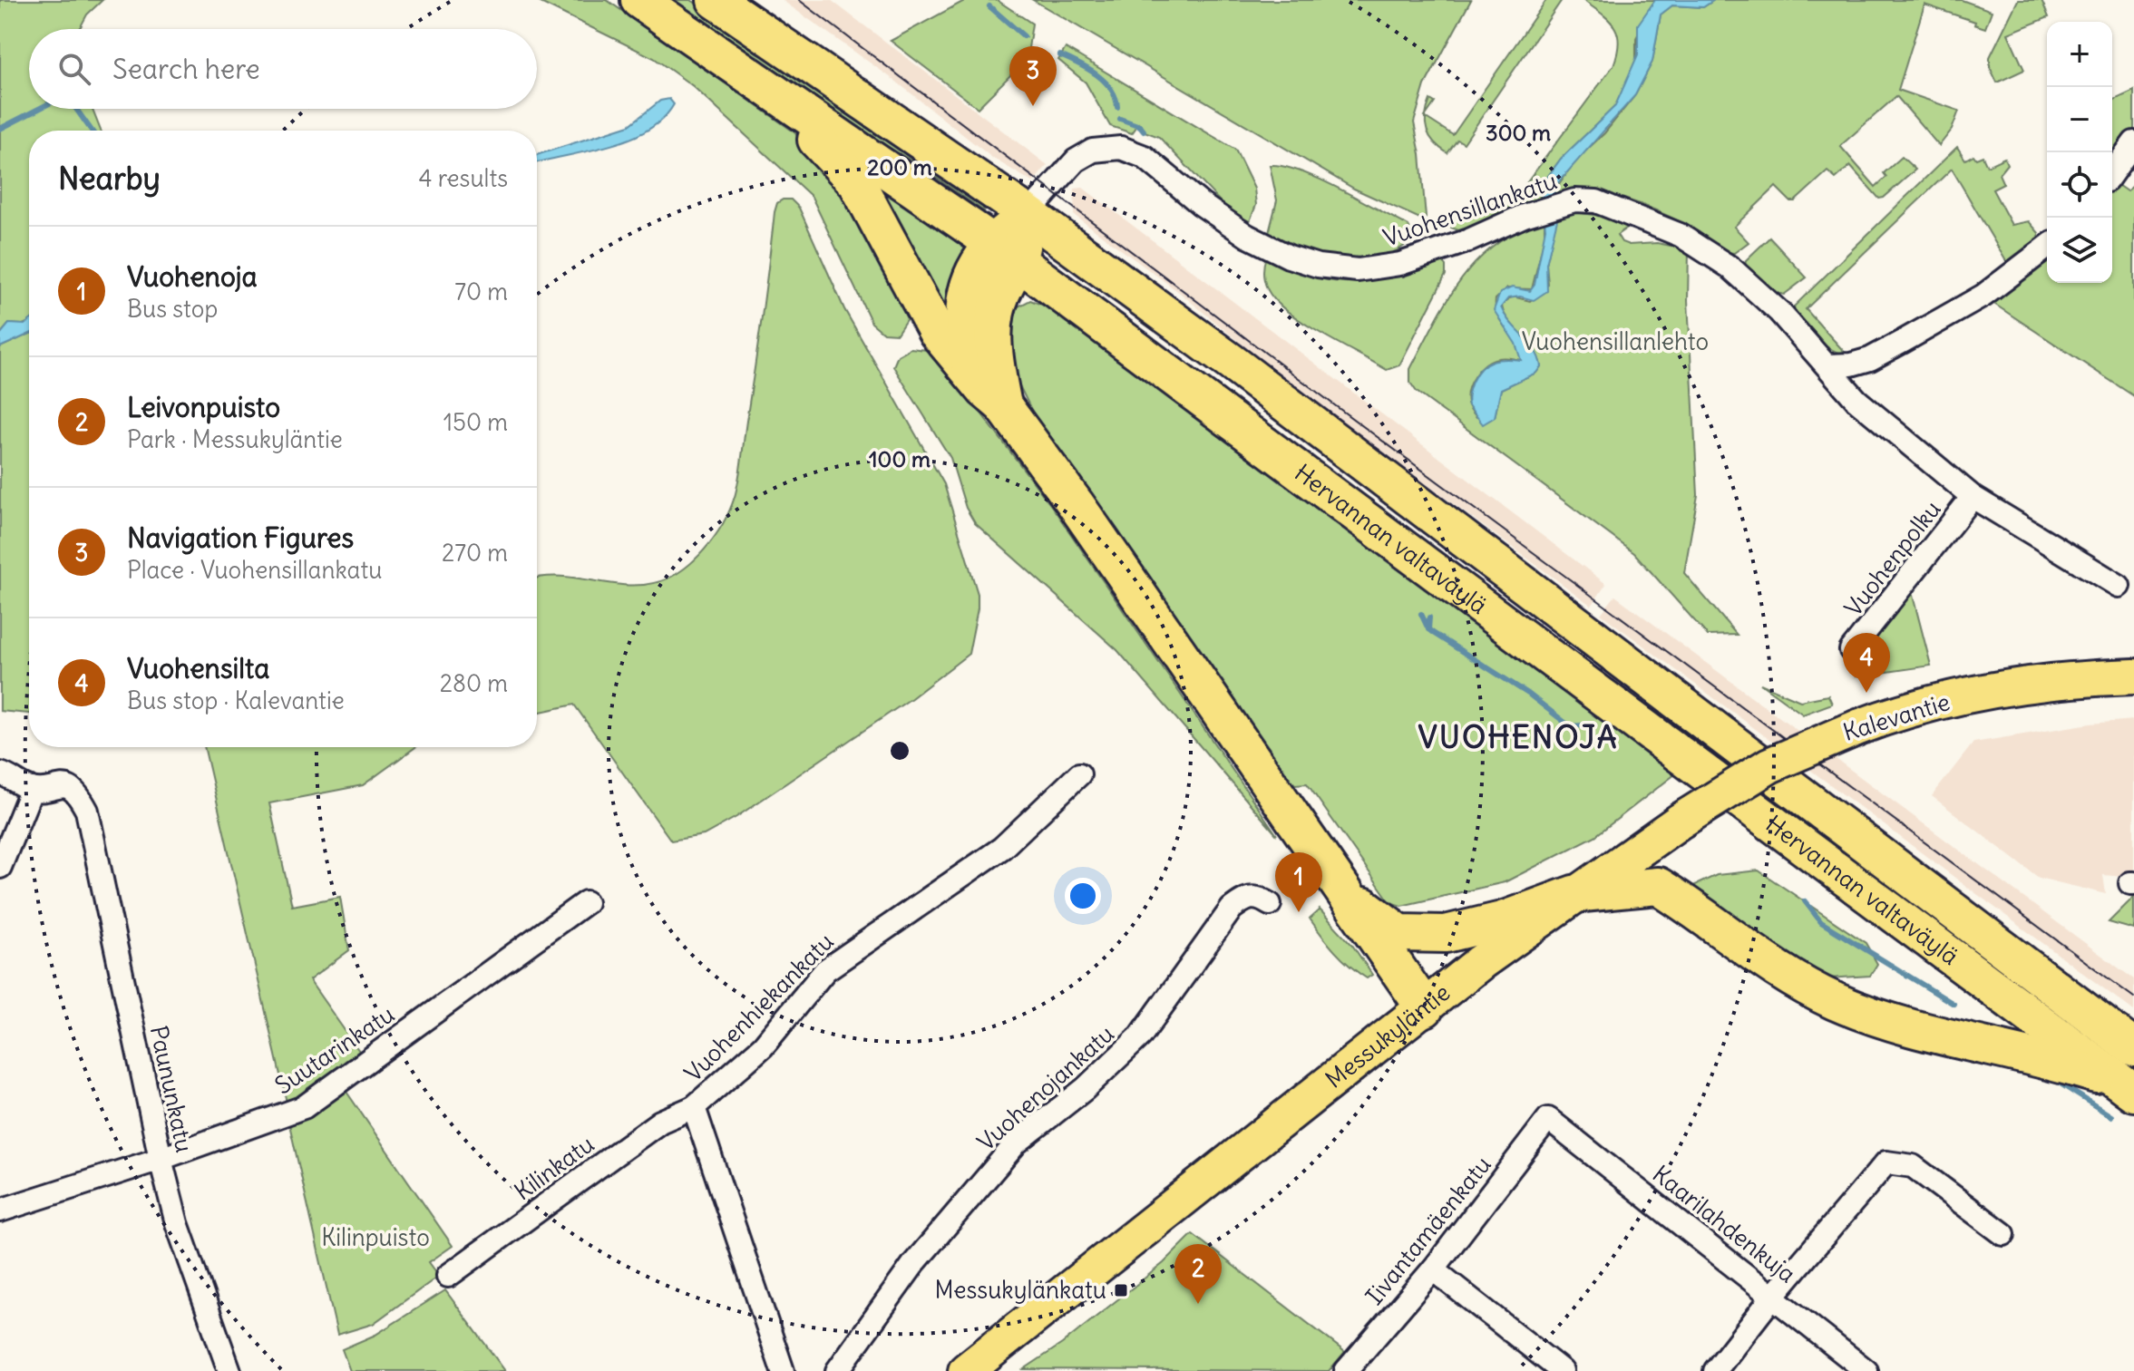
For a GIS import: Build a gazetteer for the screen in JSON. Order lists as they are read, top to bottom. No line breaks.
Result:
{"streets":{"highway":["Hervannan valtaväylä"],"main road":["Kalevantie","Messukyläntie"],"street":["Vuohensillankatu","Vuohenpolku","Vuohenhiekankatu","Suutarinkatu","Vuohenojankatu","Paununkatu","Kilinkatu","Kaarilahdenkuja","Iivantamäenkatu"]},"crossings":[["Vuohensillankatu","Hervannan valtaväylä"],["Vuohensillankatu","Vuohenpolku"],["Kalevantie","Messukyläntie"],["Vuohenhiekankatu","Kilinkatu"],["Suutarinkatu","Paununkatu"],["Kaarilahdenkuja","Iivantamäenkatu"]],"districts":["VUOHENOJA"],"parks":["Vuohensillanlehto","Kilinpuisto"],"places":{"transit":["Messukylänkatu"]},"page":{"map_buttons":["+","−"],"search":"Search here","pins":["3","4","1","2"],"heading":["Nearby","4 results"],"list":[{"mark":"1","name":"Vuohenoja","note":"Bus stop","value":"70 m"},{"mark":"2","name":"Leivonpuisto","note":"Park · Messukyläntie","value":"150 m"},{"mark":"3","name":"Navigation Figures","note":"Place · Vuohensillankatu","value":"270 m"},{"mark":"4","name":"Vuohensilta","note":"Bus stop · Kalevantie","value":"280 m"}]},"rings":["300 m","200 m","100 m"]}
